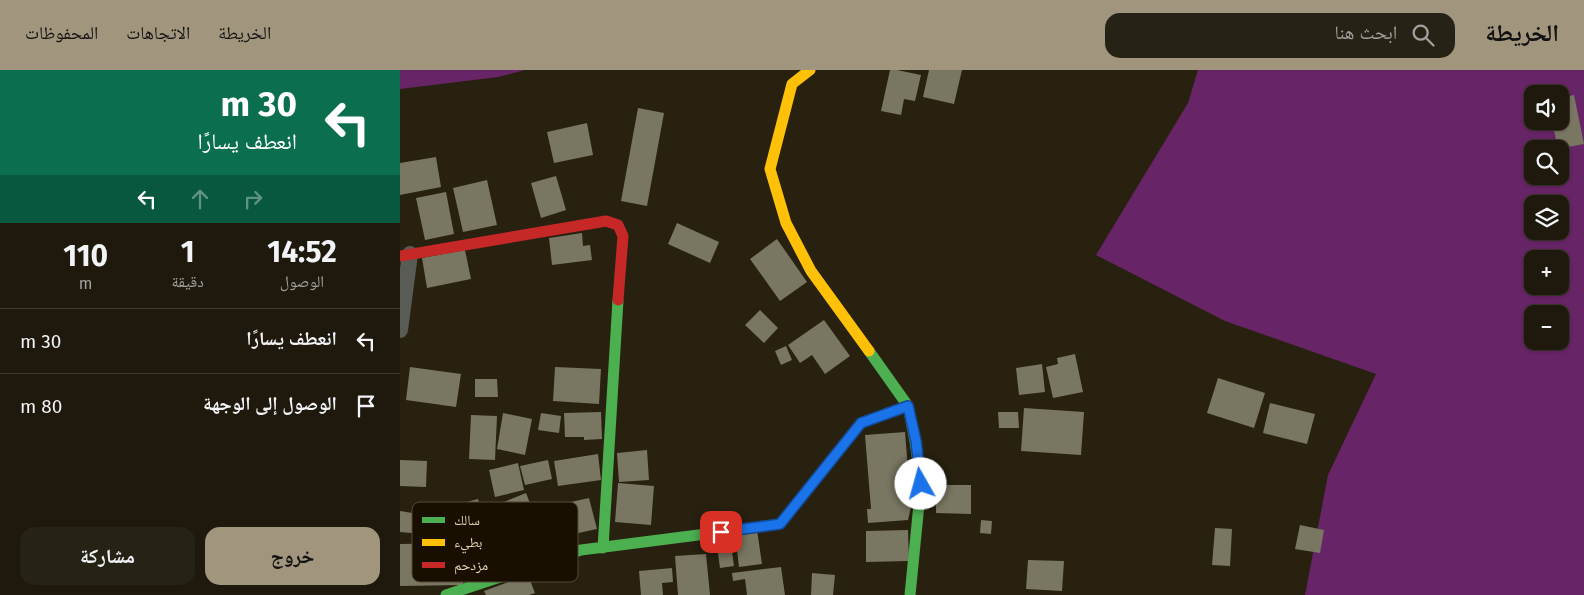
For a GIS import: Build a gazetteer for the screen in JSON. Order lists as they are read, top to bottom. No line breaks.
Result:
{"legend":["سالك","بطيء","مزدحم"],"page":{"header":"الخريطة","search":"ابحث هنا","nav":["الخريطة","الاتجاهات","المحفوظات"],"turn":["30 m","انعطف يسارًا"],"map_buttons":["+","−"],"eta":["14:52","الوصول","1","دقيقة","110","m"],"list":[{"name":"انعطف يسارًا","value":"30 m"},{"name":"الوصول إلى الوجهة","value":"80 m"}],"buttons":["خروج","مشاركة"]}}
